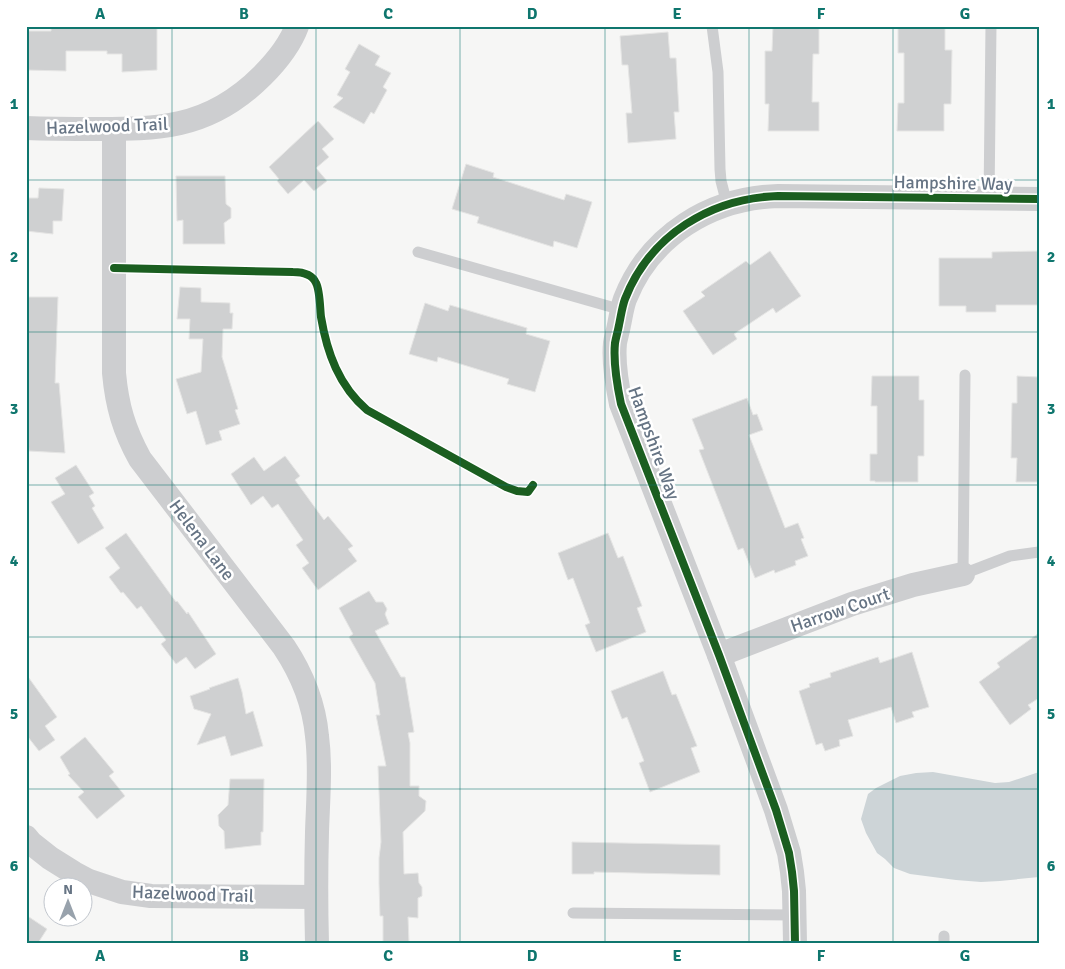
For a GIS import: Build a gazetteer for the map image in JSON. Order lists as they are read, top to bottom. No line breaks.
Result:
{"streets":{"street":["Hazelwood Trail","Hampshire Way","Helena Lane","Harrow Court"]},"crossings":[["Hazelwood Trail","Helena Lane"],["Hampshire Way","Harrow Court"]],"north":"top","grid":{"columns":["A","B","C","D","E","F","G"],"rows":["1","2","3","4","5","6"]}}
